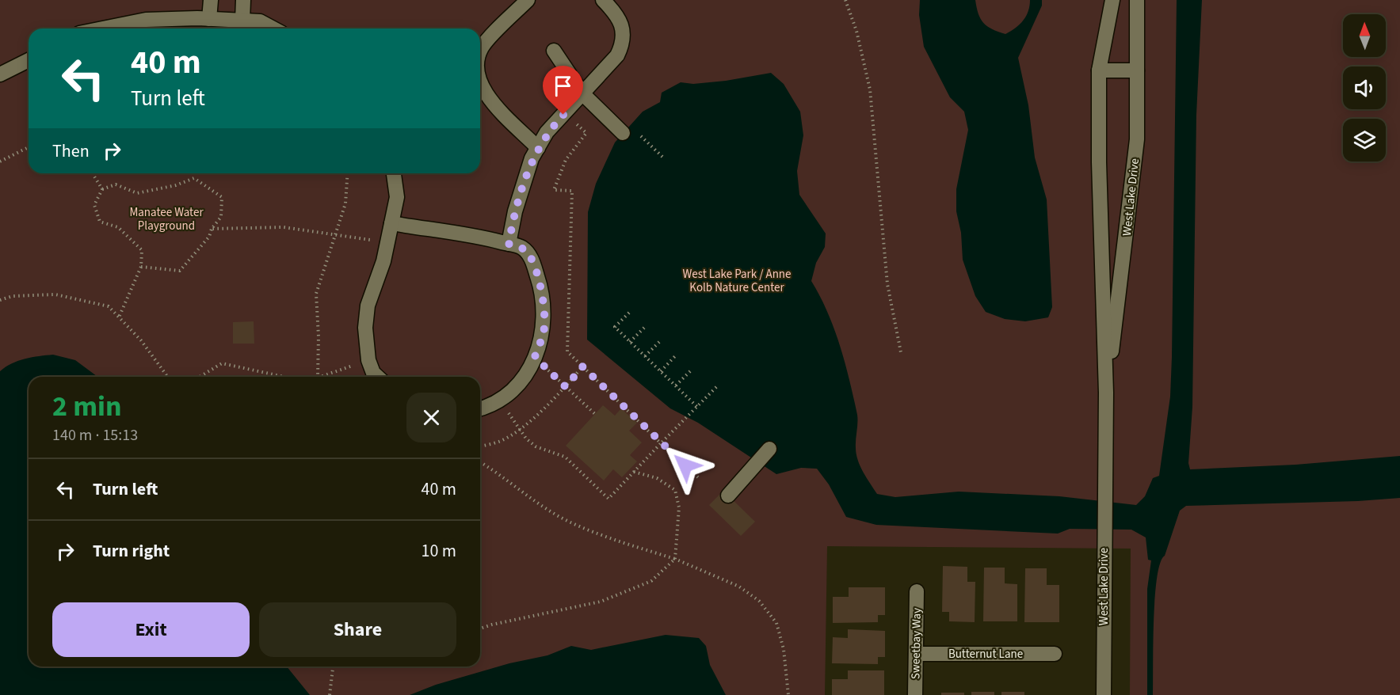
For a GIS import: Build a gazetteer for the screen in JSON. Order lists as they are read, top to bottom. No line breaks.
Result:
{"streets":{"street":["West Lake Drive","Sweetbay Way","Butternut Lane"]},"crossings":[["Sweetbay Way","Butternut Lane"]],"parks":["Manatee Water Playground","West Lake Park / Anne Kolb Nature Center"],"north":"top","page":{"turn":["40 m","Turn left"],"then":"Then","heading":["2 min","140 m · 15:13"],"list":[{"name":"Turn left","value":"40 m"},{"name":"Turn right","value":"10 m"}],"buttons":["Exit","Share"]}}
